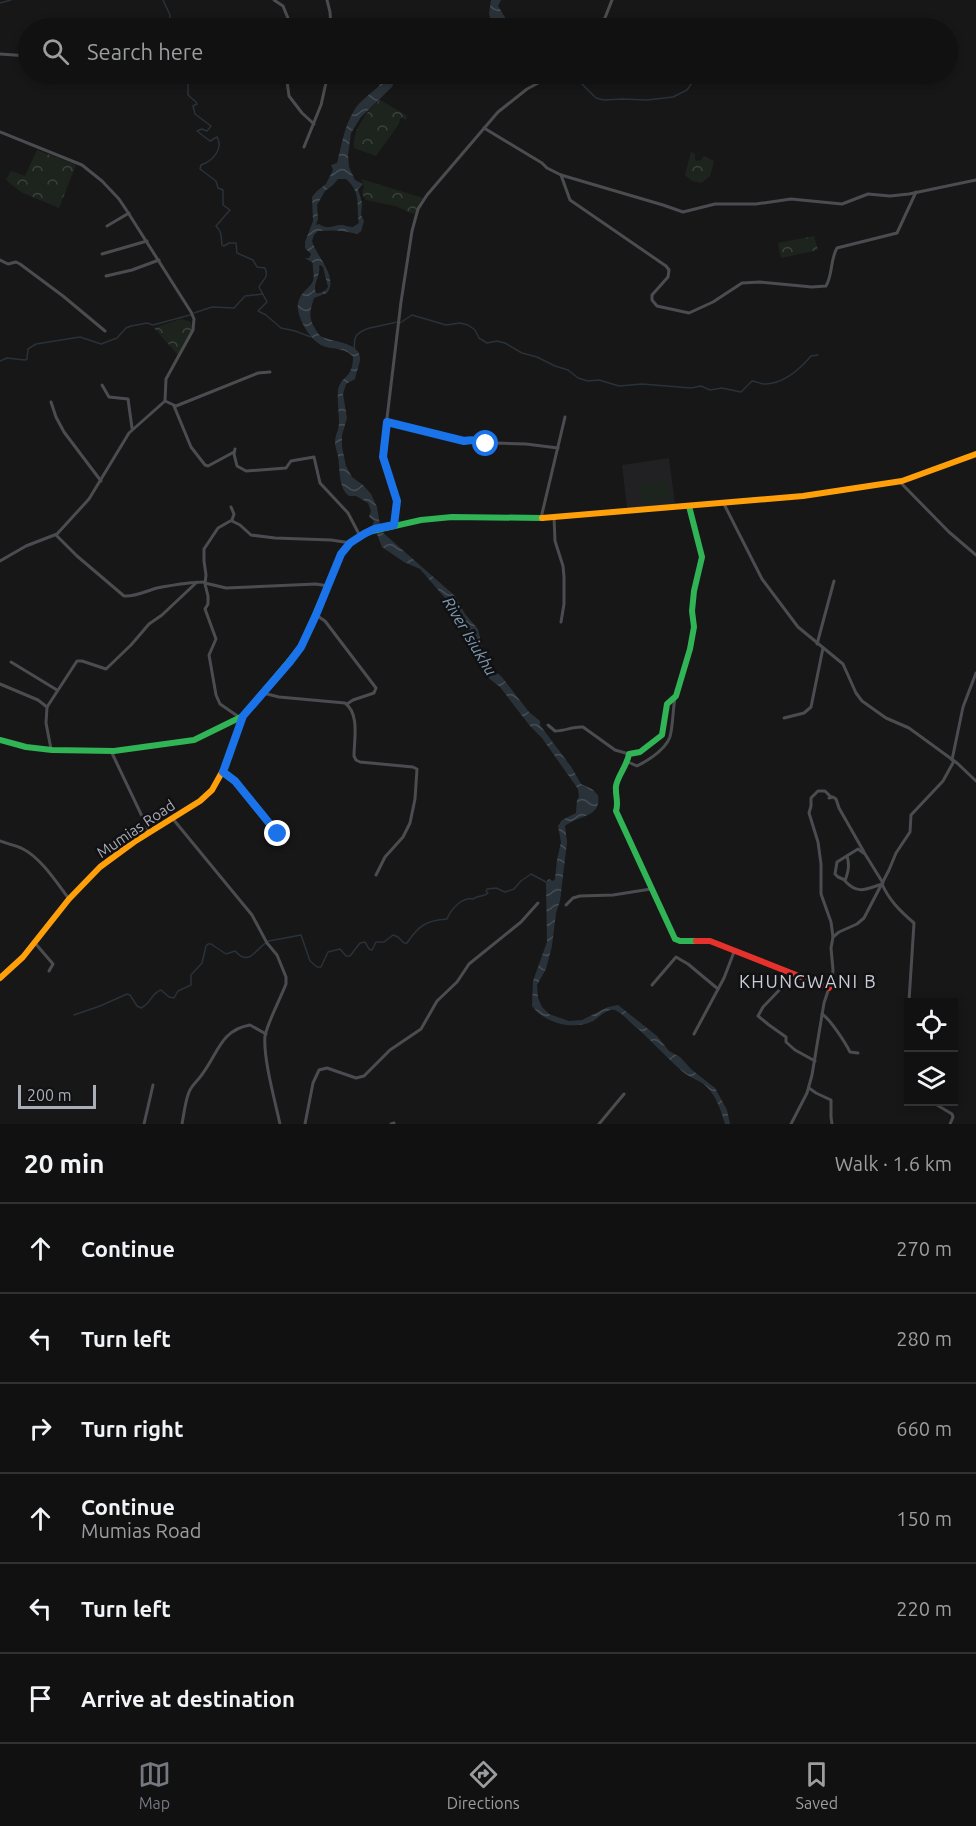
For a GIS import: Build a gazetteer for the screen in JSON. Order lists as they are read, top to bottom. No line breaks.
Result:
{"streets":{"street":["Mumias Road"]},"districts":["KHUNGWANI B"],"water":["River Isiukhu"],"scale_bar":"200 m","page":{"search":"Search here","scale":"200 m","heading":["20 min","Walk · 1.6 km"],"list":[["Continue","270 m"],["Turn left","280 m"],["Turn right","660 m"],["Continue","Mumias Road","150 m"],["Turn left","220 m"],"Arrive at destination"],"nav":["Map","Directions","Saved"]}}
